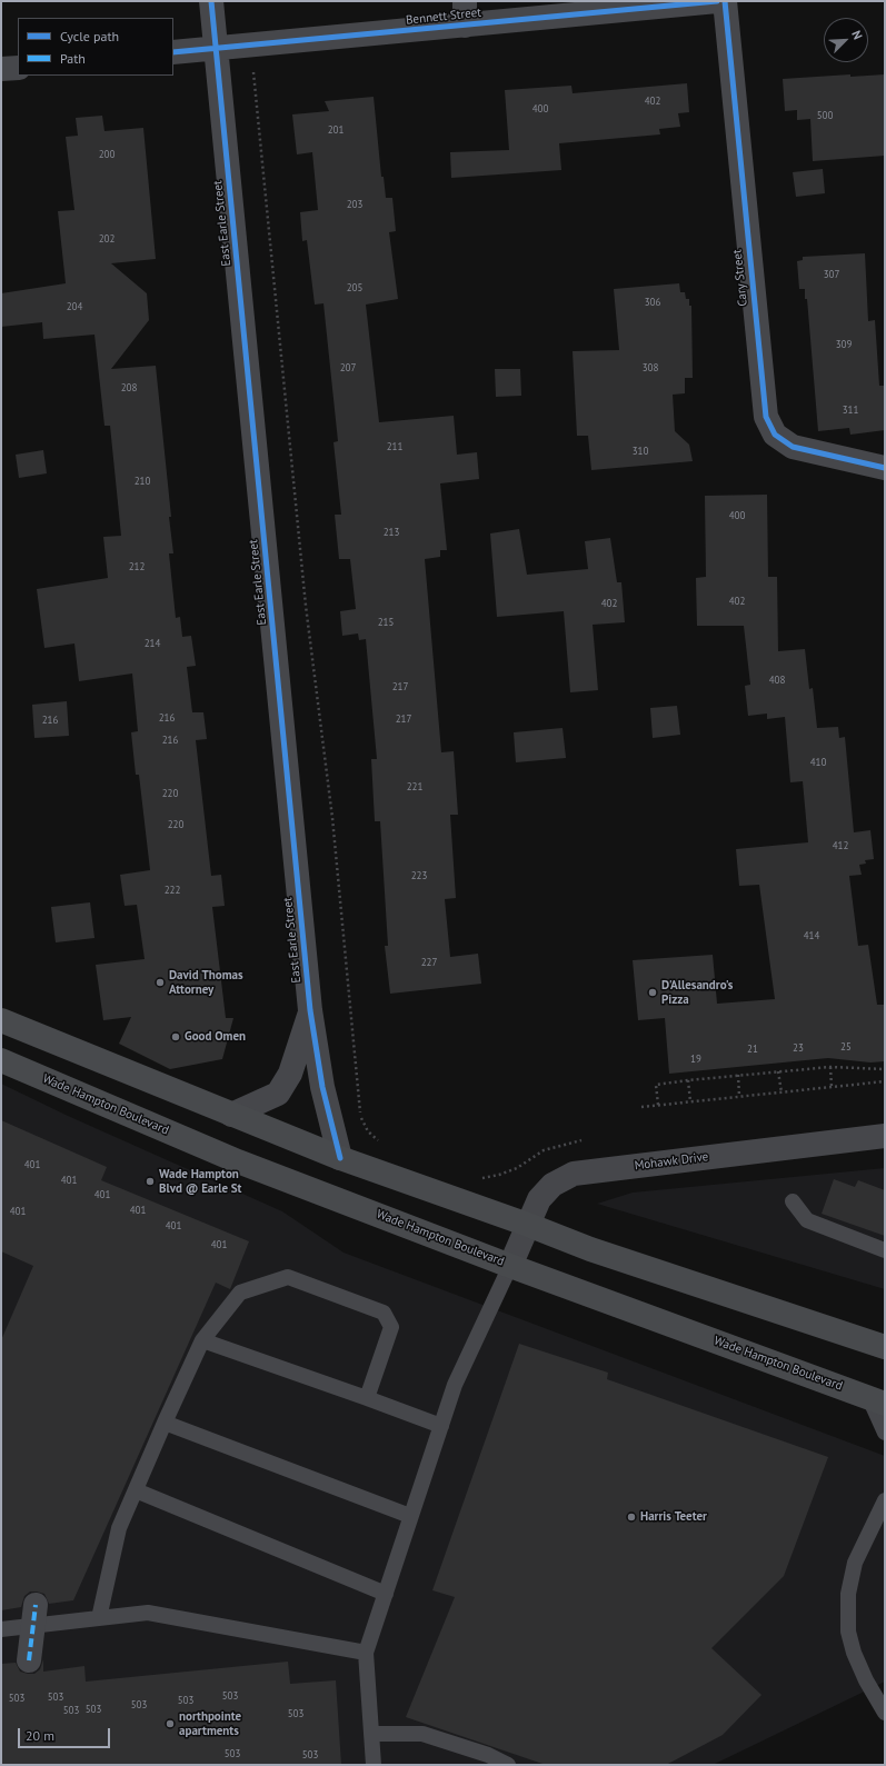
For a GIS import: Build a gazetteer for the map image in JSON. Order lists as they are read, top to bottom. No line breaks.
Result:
{"streets":{"main road":["Wade Hampton Boulevard"],"street":["Bennett Street","East Earle Street","Cary Street","Mohawk Drive"]},"crossings":[["Bennett Street","East Earle Street"],["Wade Hampton Boulevard","Mohawk Drive"]],"places":["David Thomas Attorney","D'Allesandro's Pizza","Good Omen","Wade Hampton Blvd @ Earle St","Harris Teeter","northpointe apartments"],"house_numbers":["402","400","500","201","200","203","202","307","205","306","204","309","207","308","208","311","211","310","210","400","213","212","402","402","215","214","408","217","216","217","216","216","410","221","220","220","412","223","222","414","227","25","23","21","19","401","401","401","401","401","401","401","503","503","503","503","503","503","503","503","503","503"],"legend":["Cycle path","Path"],"scale_bar":"20 m","north":"top right"}
